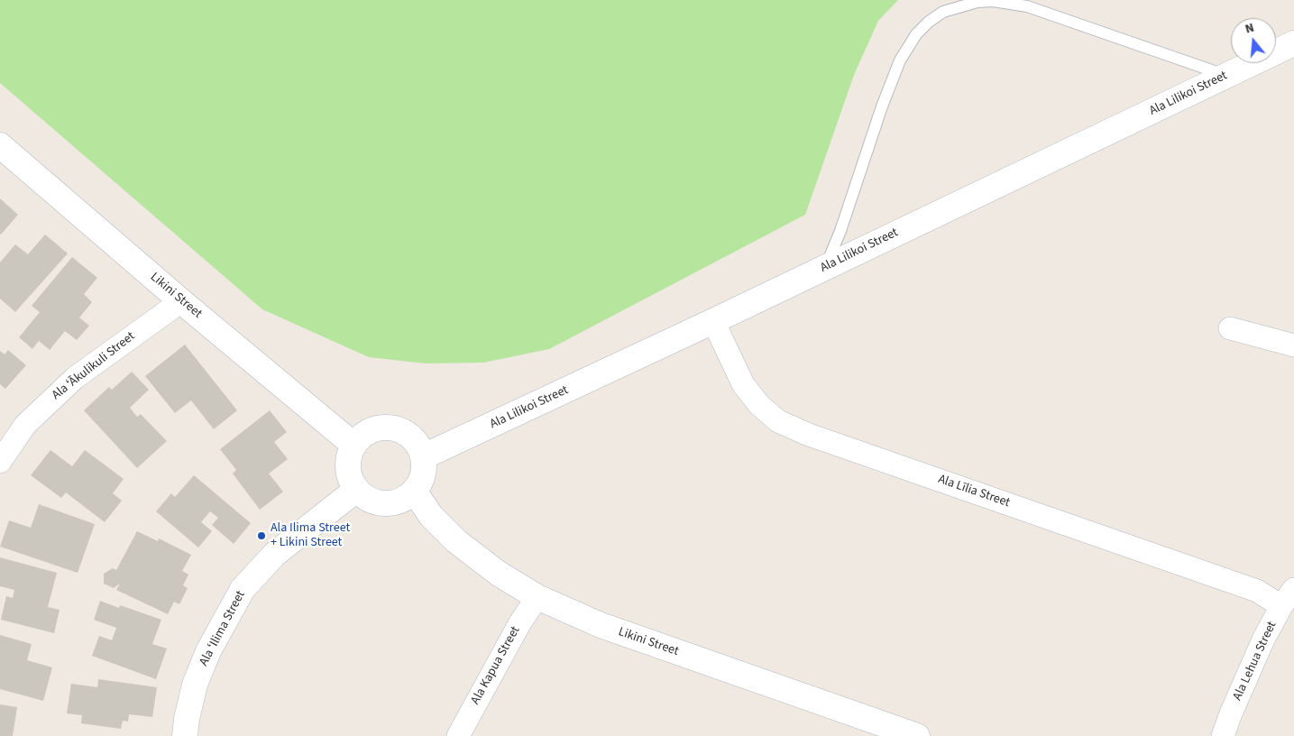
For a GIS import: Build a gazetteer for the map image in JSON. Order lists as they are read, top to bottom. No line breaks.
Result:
{"streets":{"street":["Ala Lilikoi Street","Likini Street","Ala ʻĀkulikuli Street","Ala Līlia Street","Ala ʻIlima Street","Ala Lehua Street","Ala Kapua Street"]},"crossings":[["Ala Lilikoi Street","Likini Street"],["Ala Lilikoi Street","Ala Līlia Street"],["Ala Lilikoi Street","Ala ʻIlima Street"],["Likini Street","Ala ʻĀkulikuli Street"],["Likini Street","Ala ʻIlima Street"],["Likini Street","Ala Kapua Street"],["Ala Līlia Street","Ala Lehua Street"]],"places":["Ala Ilima Street + Likini Street"],"north":"top"}
